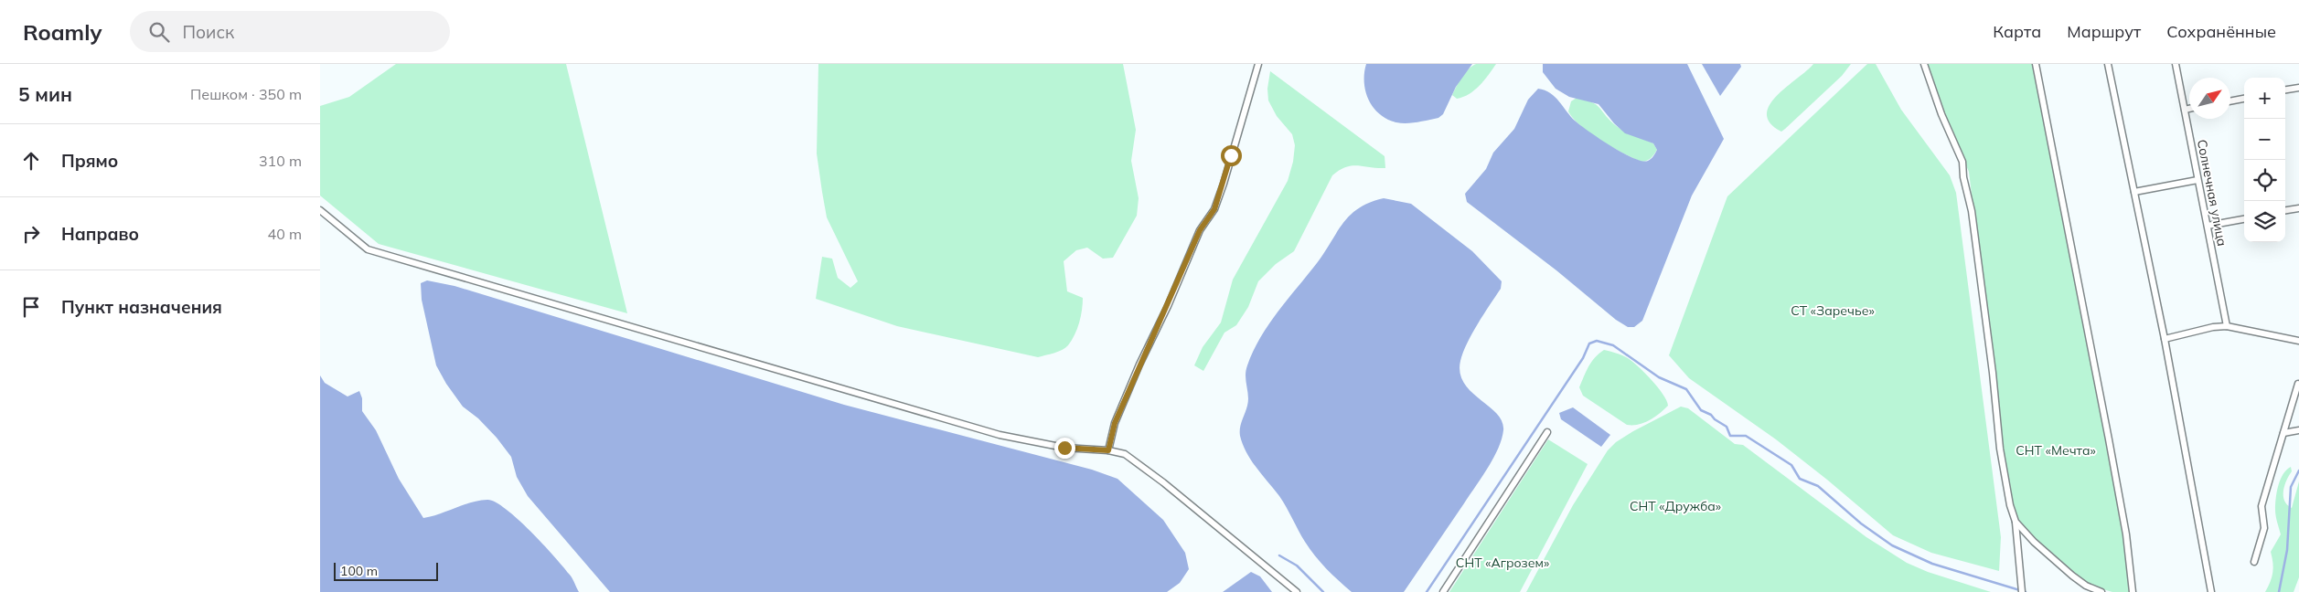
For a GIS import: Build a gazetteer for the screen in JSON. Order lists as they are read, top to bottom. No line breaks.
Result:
{"streets":{"street":["Солнечная улица"]},"parks":["СТ «Заречье»","СНТ «Мечта»","СНТ «Дружба»","СНТ «Агрозем»"],"scale_bar":"100 m","north":"top right","page":{"header":"Roamly","search":"Поиск","nav":["Карта","Маршрут","Сохранённые"],"heading":["5 мин","Пешком · 350 m"],"map_buttons":["+","−"],"list":[["Прямо","310 m"],["Направо","40 m"],"Пункт назначения"],"scale":"100 m"}}
